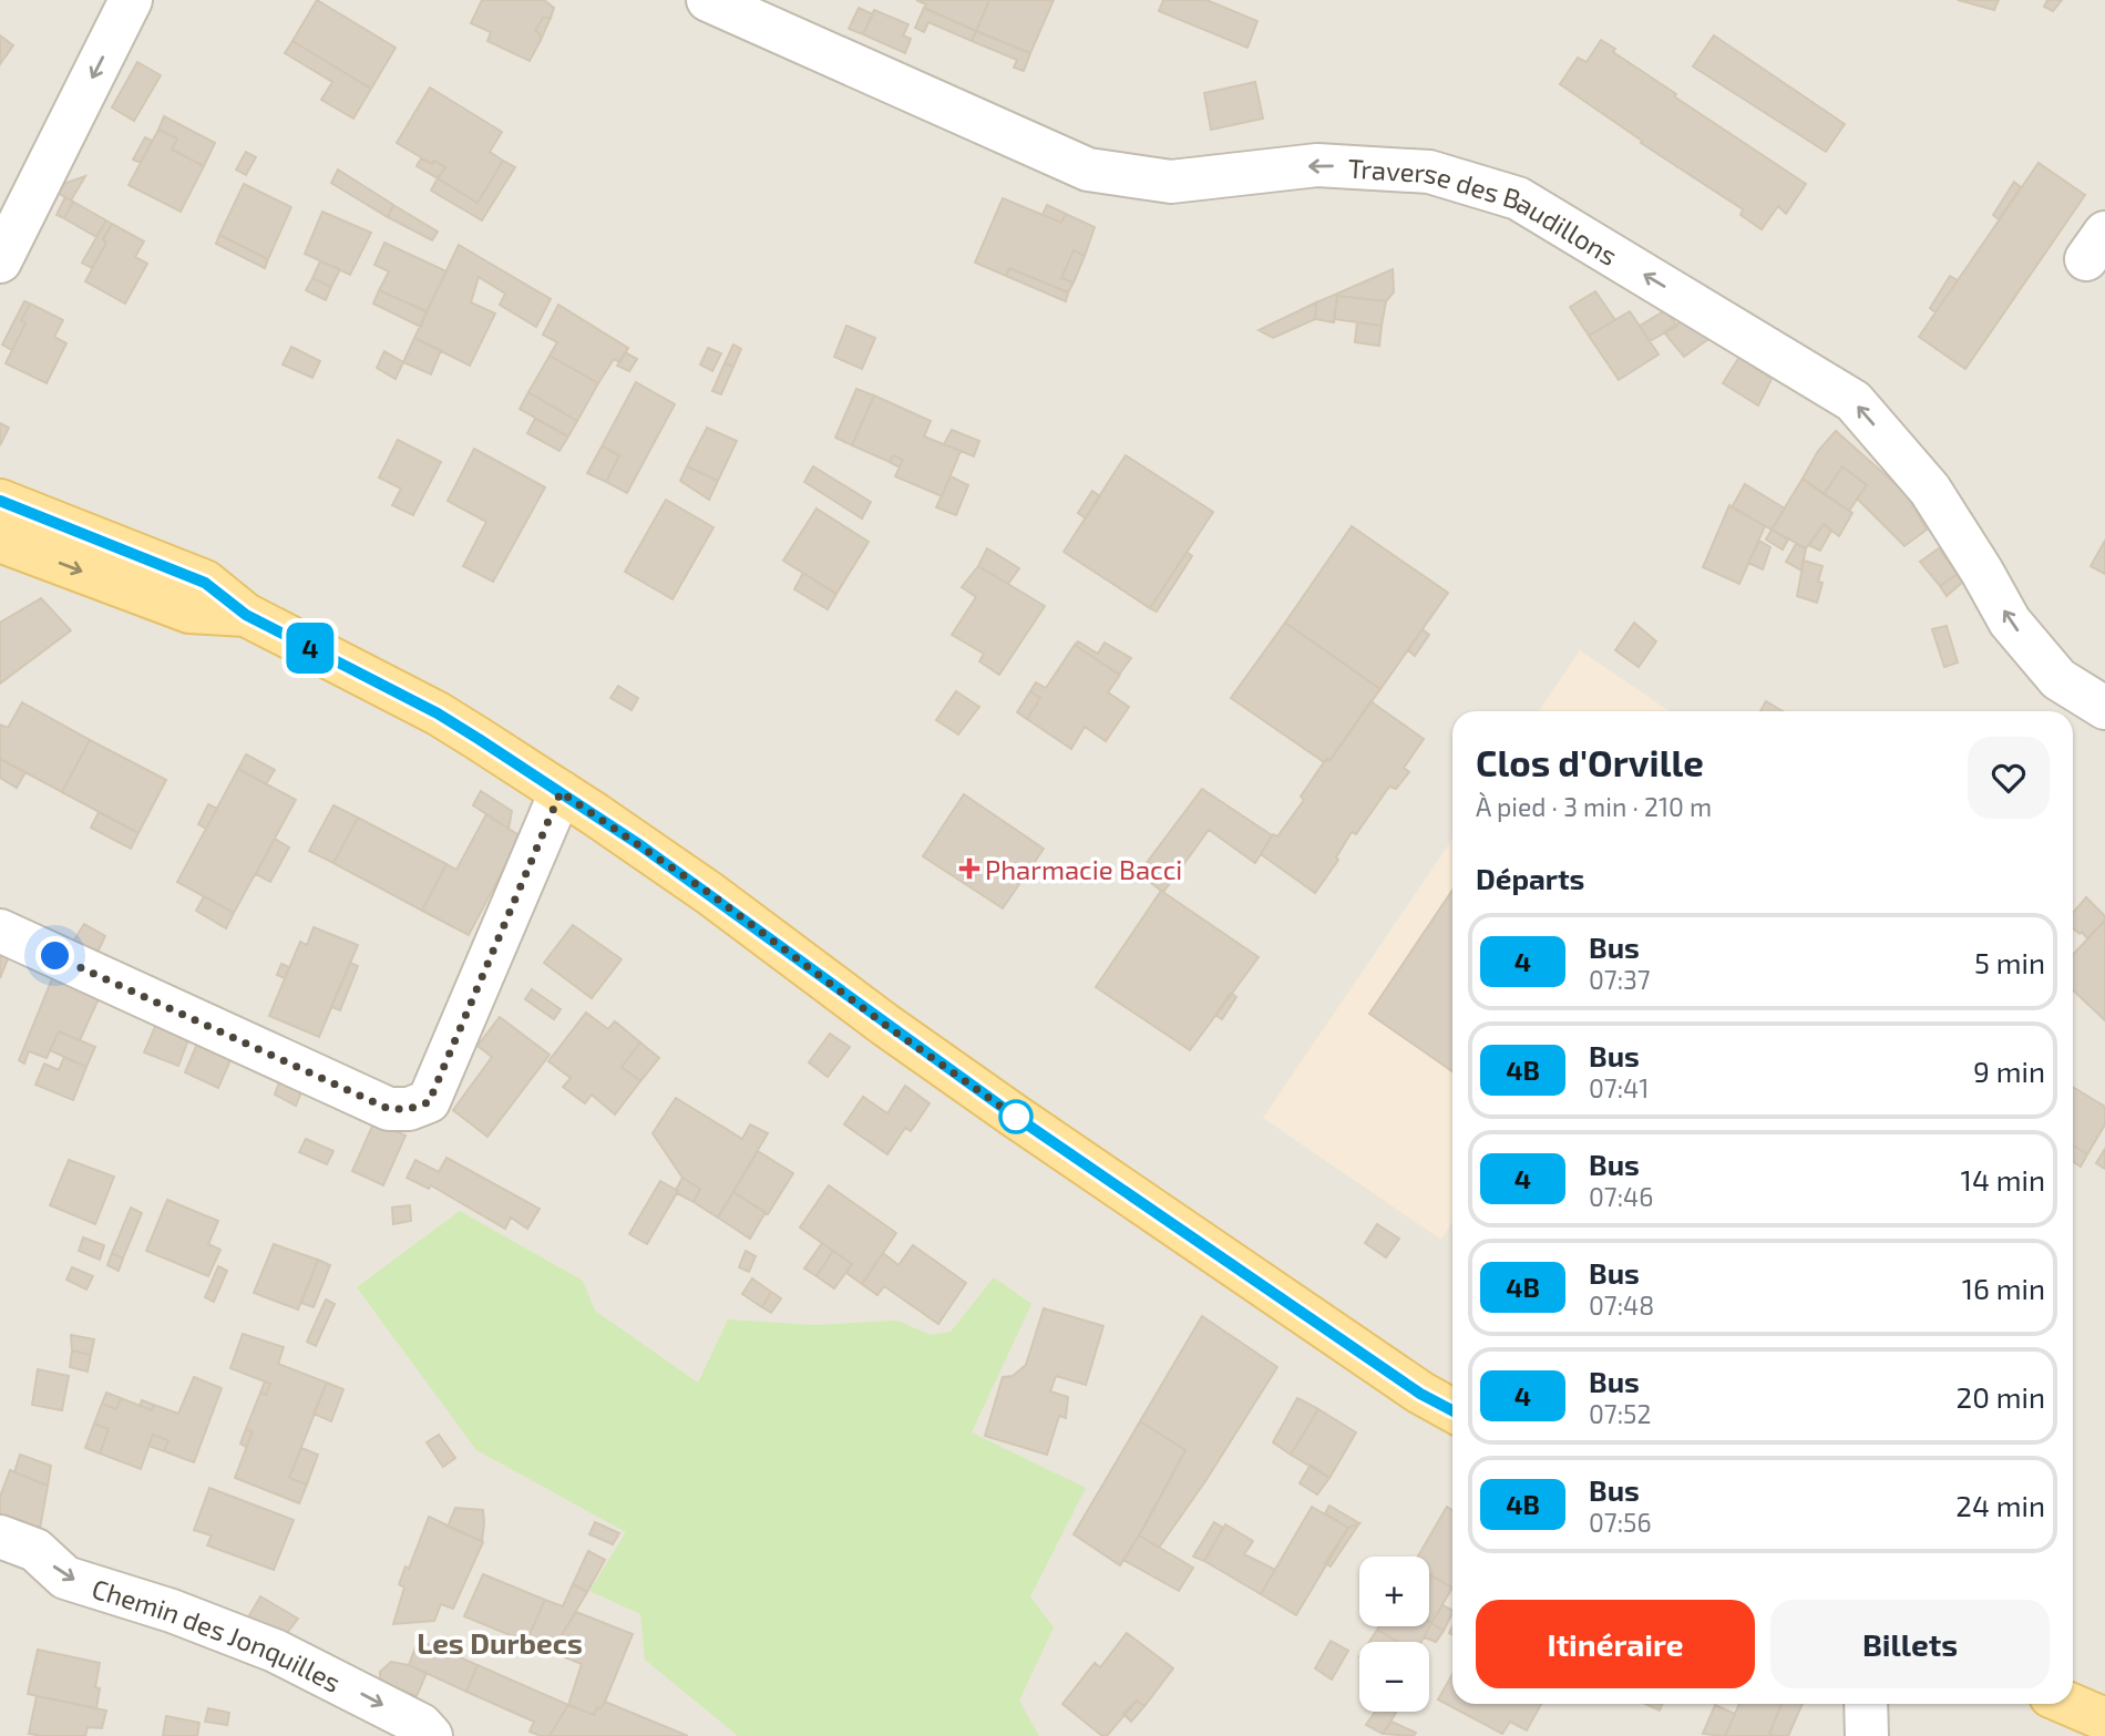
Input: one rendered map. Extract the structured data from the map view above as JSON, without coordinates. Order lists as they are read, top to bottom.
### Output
{
  "streets": {
    "street": ["Traverse des Baudillons", "Chemin des Jonquilles"]
  },
  "one_way": ["Traverse des Baudillons", "Chemin des Jonquilles"],
  "districts": ["Les Durbecs"],
  "places": {
    "health": ["Pharmacie Bacci"]
  },
  "lines": ["bus line 4"],
  "page": {
    "on_map": "4",
    "heading": [
      ["Clos d'Orville", "À pied · 3 min · 210 m"],
      "Départs"
    ],
    "list": [
      {
        "mark": "4",
        "name": "Bus",
        "note": "07:37",
        "value": "5 min"
      },
      {
        "mark": "4B",
        "name": "Bus",
        "note": "07:41",
        "value": "9 min"
      },
      {
        "mark": "4",
        "name": "Bus",
        "note": "07:46",
        "value": "14 min"
      },
      {
        "mark": "4B",
        "name": "Bus",
        "note": "07:48",
        "value": "16 min"
      },
      {
        "mark": "4",
        "name": "Bus",
        "note": "07:52",
        "value": "20 min"
      },
      {
        "mark": "4B",
        "name": "Bus",
        "note": "07:56",
        "value": "24 min"
      }
    ],
    "map_buttons": ["+", "−"],
    "buttons": ["Itinéraire", "Billets"]
  }
}
